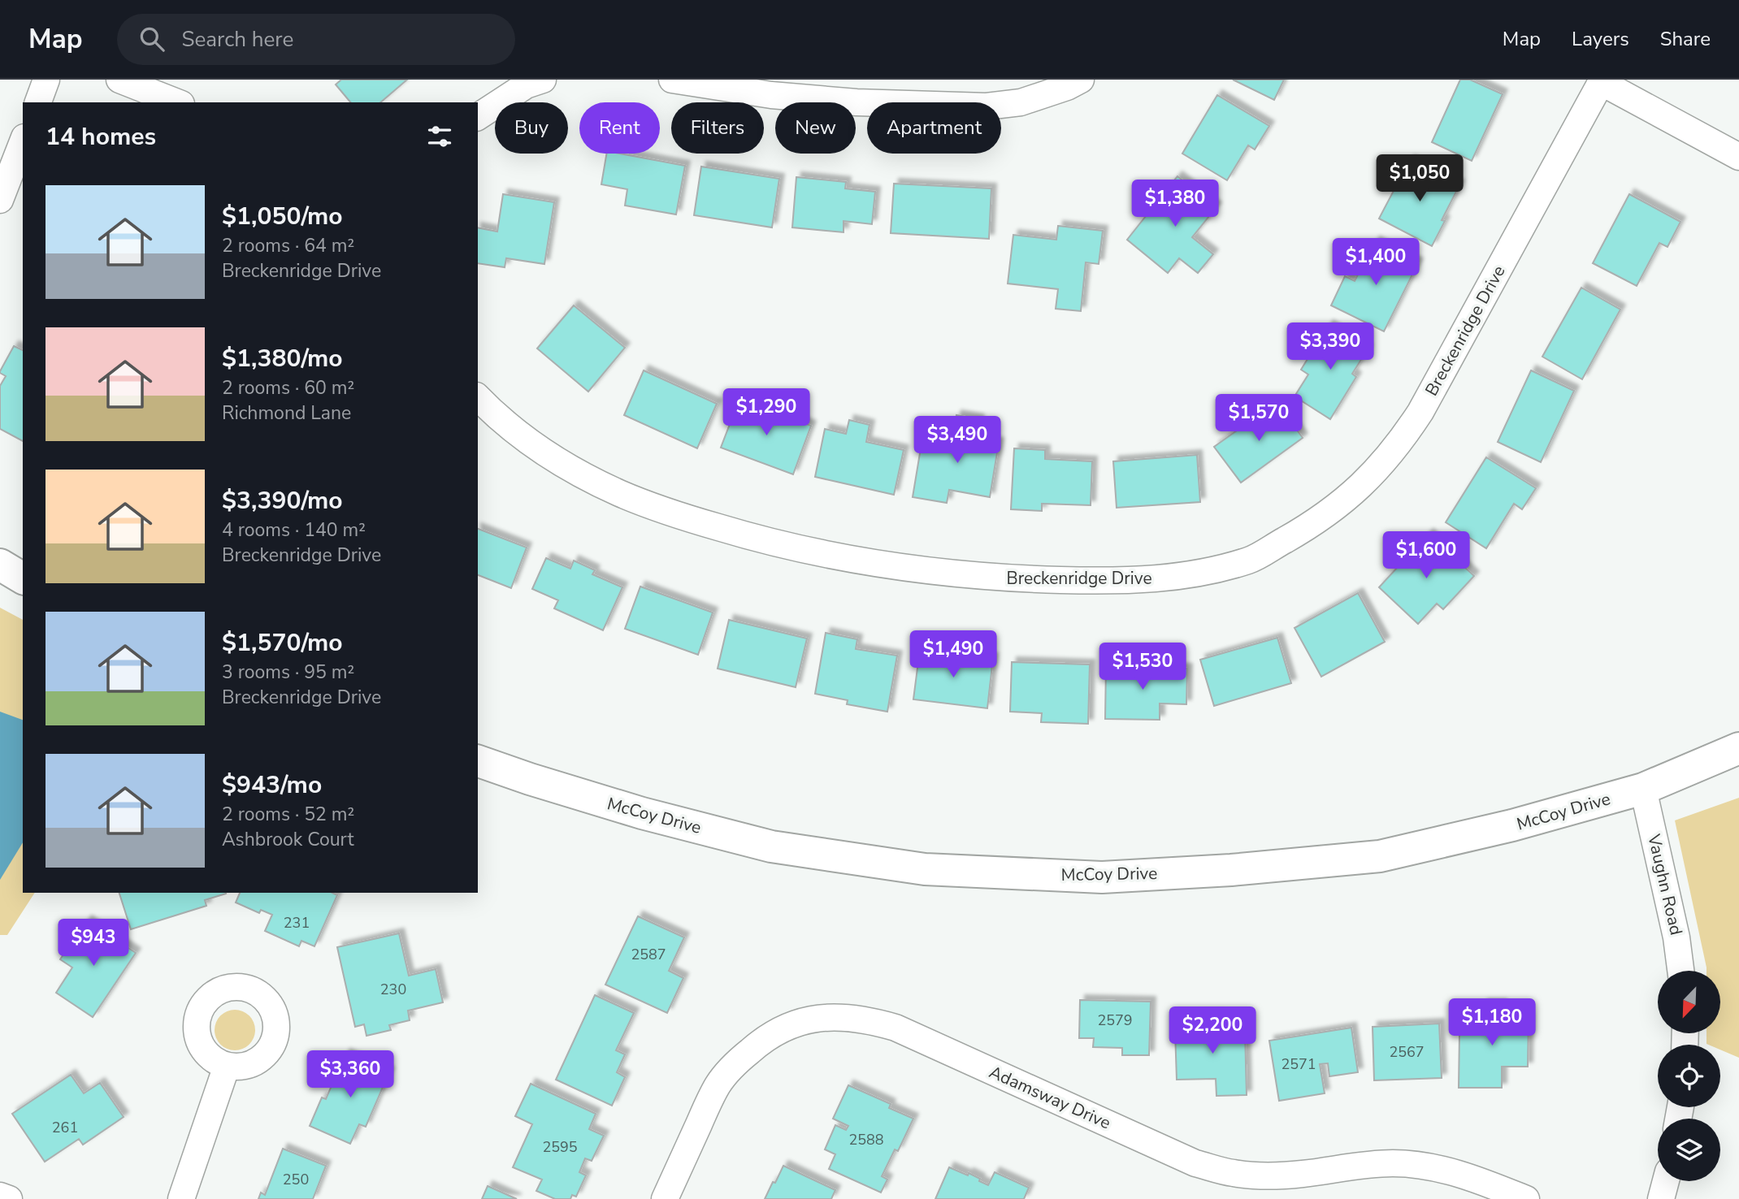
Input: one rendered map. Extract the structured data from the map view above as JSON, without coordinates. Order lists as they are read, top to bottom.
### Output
{
  "streets": {
    "street": [
      "Breckenridge Drive",
      "McCoy Drive",
      "Vaughn Road",
      "Adamsway Drive"
    ]
  },
  "crossings": [
    ["McCoy Drive", "Vaughn Road"]
  ],
  "house_numbers": [
    "231",
    "2587",
    "230",
    "2579",
    "2567",
    "2571",
    "261",
    "2588",
    "2595",
    "250"
  ],
  "north": "bottom left",
  "page": {
    "header": "Map",
    "search": "Search here",
    "nav": ["Map", "Layers", "Share"],
    "chip": [
      "Buy",
      "Rent",
      "Filters",
      "New",
      "Apartment"
    ],
    "heading": "14 homes",
    "price": [
      "$1,050",
      "$1,380",
      "$1,400",
      "$3,390",
      "$1,290",
      "$1,570",
      "$3,490",
      "$1,600",
      "$1,490",
      "$1,530",
      "$943",
      "$1,180",
      "$2,200",
      "$3,360"
    ],
    "list": [
      {
        "name": "$1,050/mo",
        "note": "2 rooms · 64 m² · Breckenridge Drive"
      },
      {
        "name": "$1,380/mo",
        "note": "2 rooms · 60 m² · Richmond Lane"
      },
      {
        "name": "$3,390/mo",
        "note": "4 rooms · 140 m² · Breckenridge Drive"
      },
      {
        "name": "$1,570/mo",
        "note": "3 rooms · 95 m² · Breckenridge Drive"
      },
      {
        "name": "$943/mo",
        "note": "2 rooms · 52 m² · Ashbrook Court"
      }
    ]
  }
}
